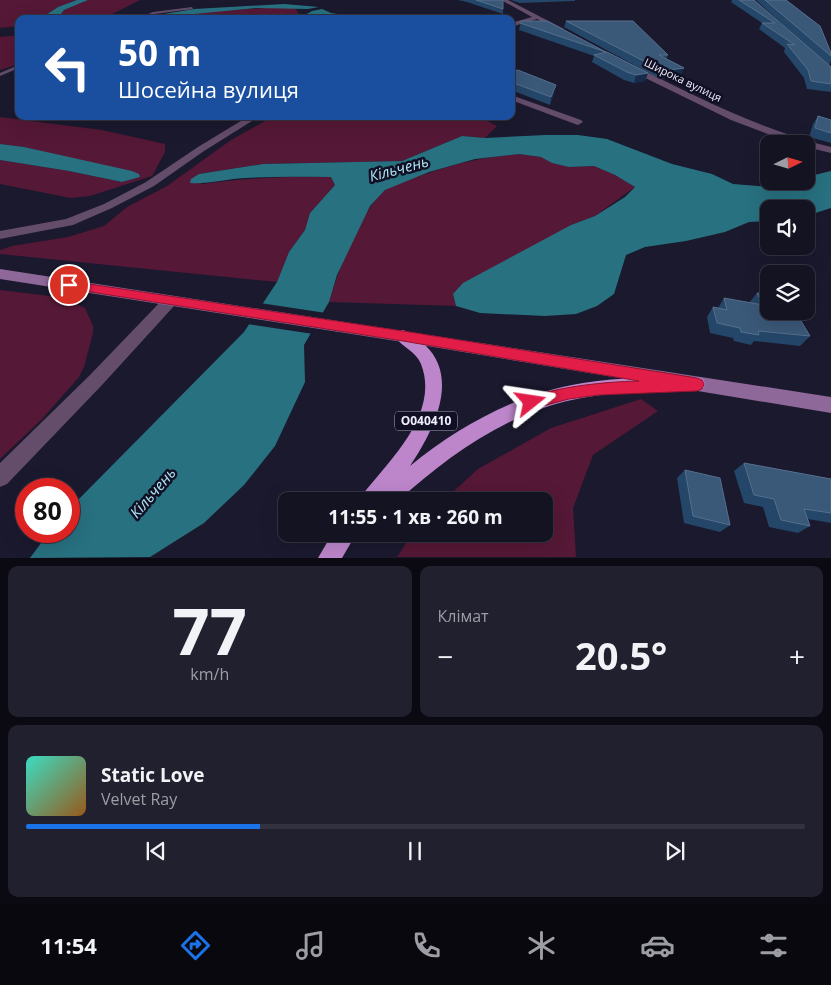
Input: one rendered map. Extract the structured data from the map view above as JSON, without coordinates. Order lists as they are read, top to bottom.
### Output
{
  "streets": {
    "highway": ["О040410"],
    "street": ["Широка вулиця"]
  },
  "water": ["Кільчень"],
  "north": "right",
  "page": {
    "turn": ["50 m", "Шосейна вулиця"],
    "limit": "80",
    "trip": "11:55 · 1 хв · 260 m",
    "tile": [
      ["77", "km/h"],
      "Клімат"
    ],
    "heat": ["−", "20.5°", "+"],
    "song": ["Static Love", "Velvet Ray"],
    "tabs": "11:54"
  }
}
